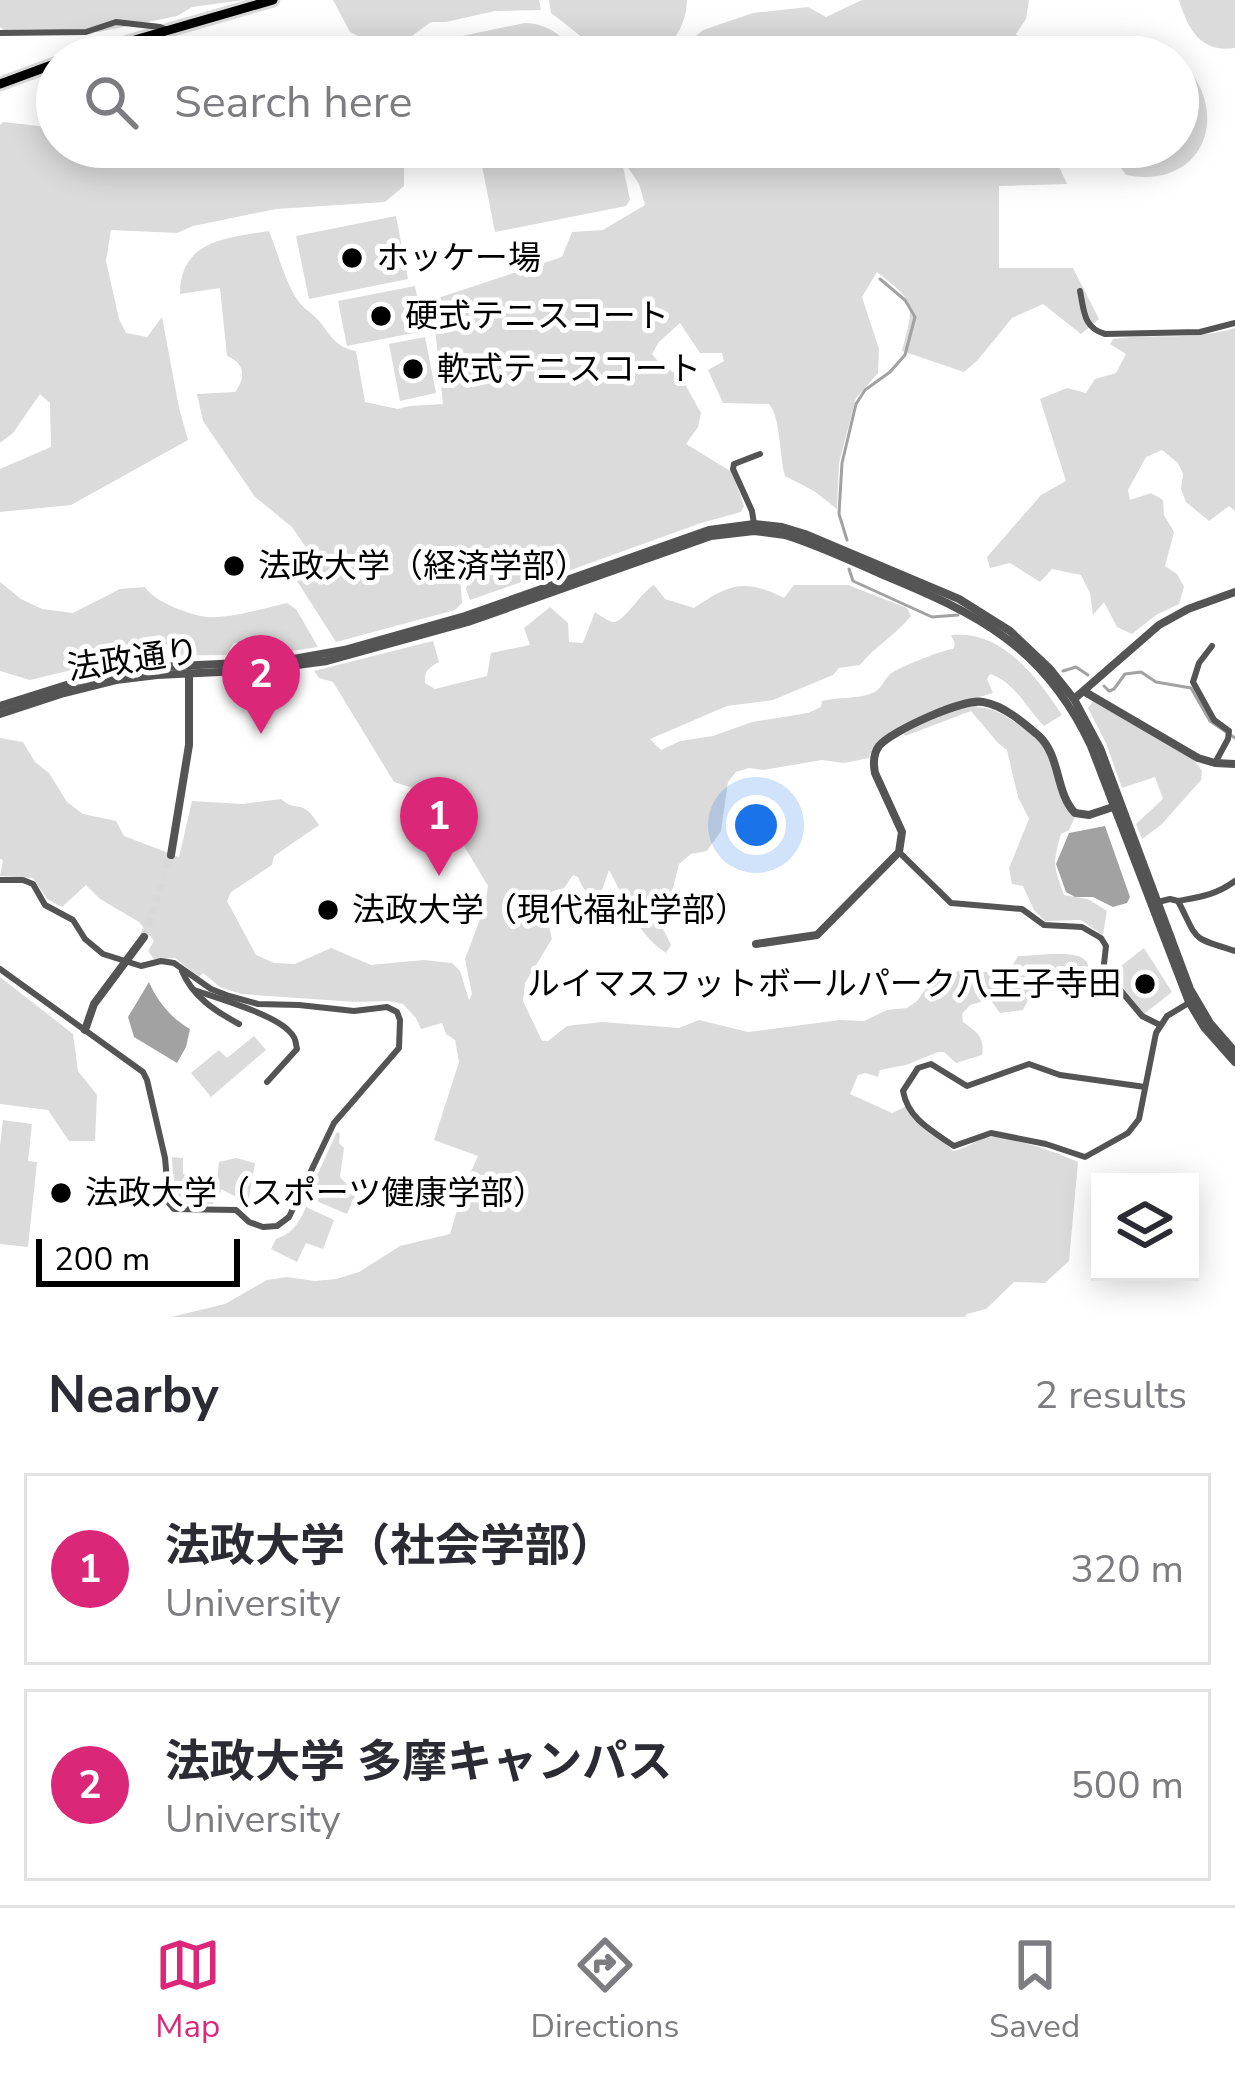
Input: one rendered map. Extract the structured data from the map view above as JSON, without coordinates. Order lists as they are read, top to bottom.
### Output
{
  "streets": {
    "street": ["法政通り"]
  },
  "places": [
    "ホッケー場",
    "硬式テニスコート",
    "軟式テニスコート",
    "法政大学（経済学部）",
    "法政大学（現代福祉学部）",
    "ルイマスフットボールパーク八王子寺田",
    "法政大学（スポーツ健康学部）"
  ],
  "scale_bar": "200 m",
  "page": {
    "search": "Search here",
    "pins": ["2", "1"],
    "scale": "200 m",
    "heading": ["Nearby", "2 results"],
    "list": [
      {
        "mark": "1",
        "name": "法政大学（社会学部）",
        "note": "University",
        "value": "320 m"
      },
      {
        "mark": "2",
        "name": "法政大学 多摩キャンパス",
        "note": "University",
        "value": "500 m"
      }
    ],
    "nav": ["Map", "Directions", "Saved"]
  }
}
